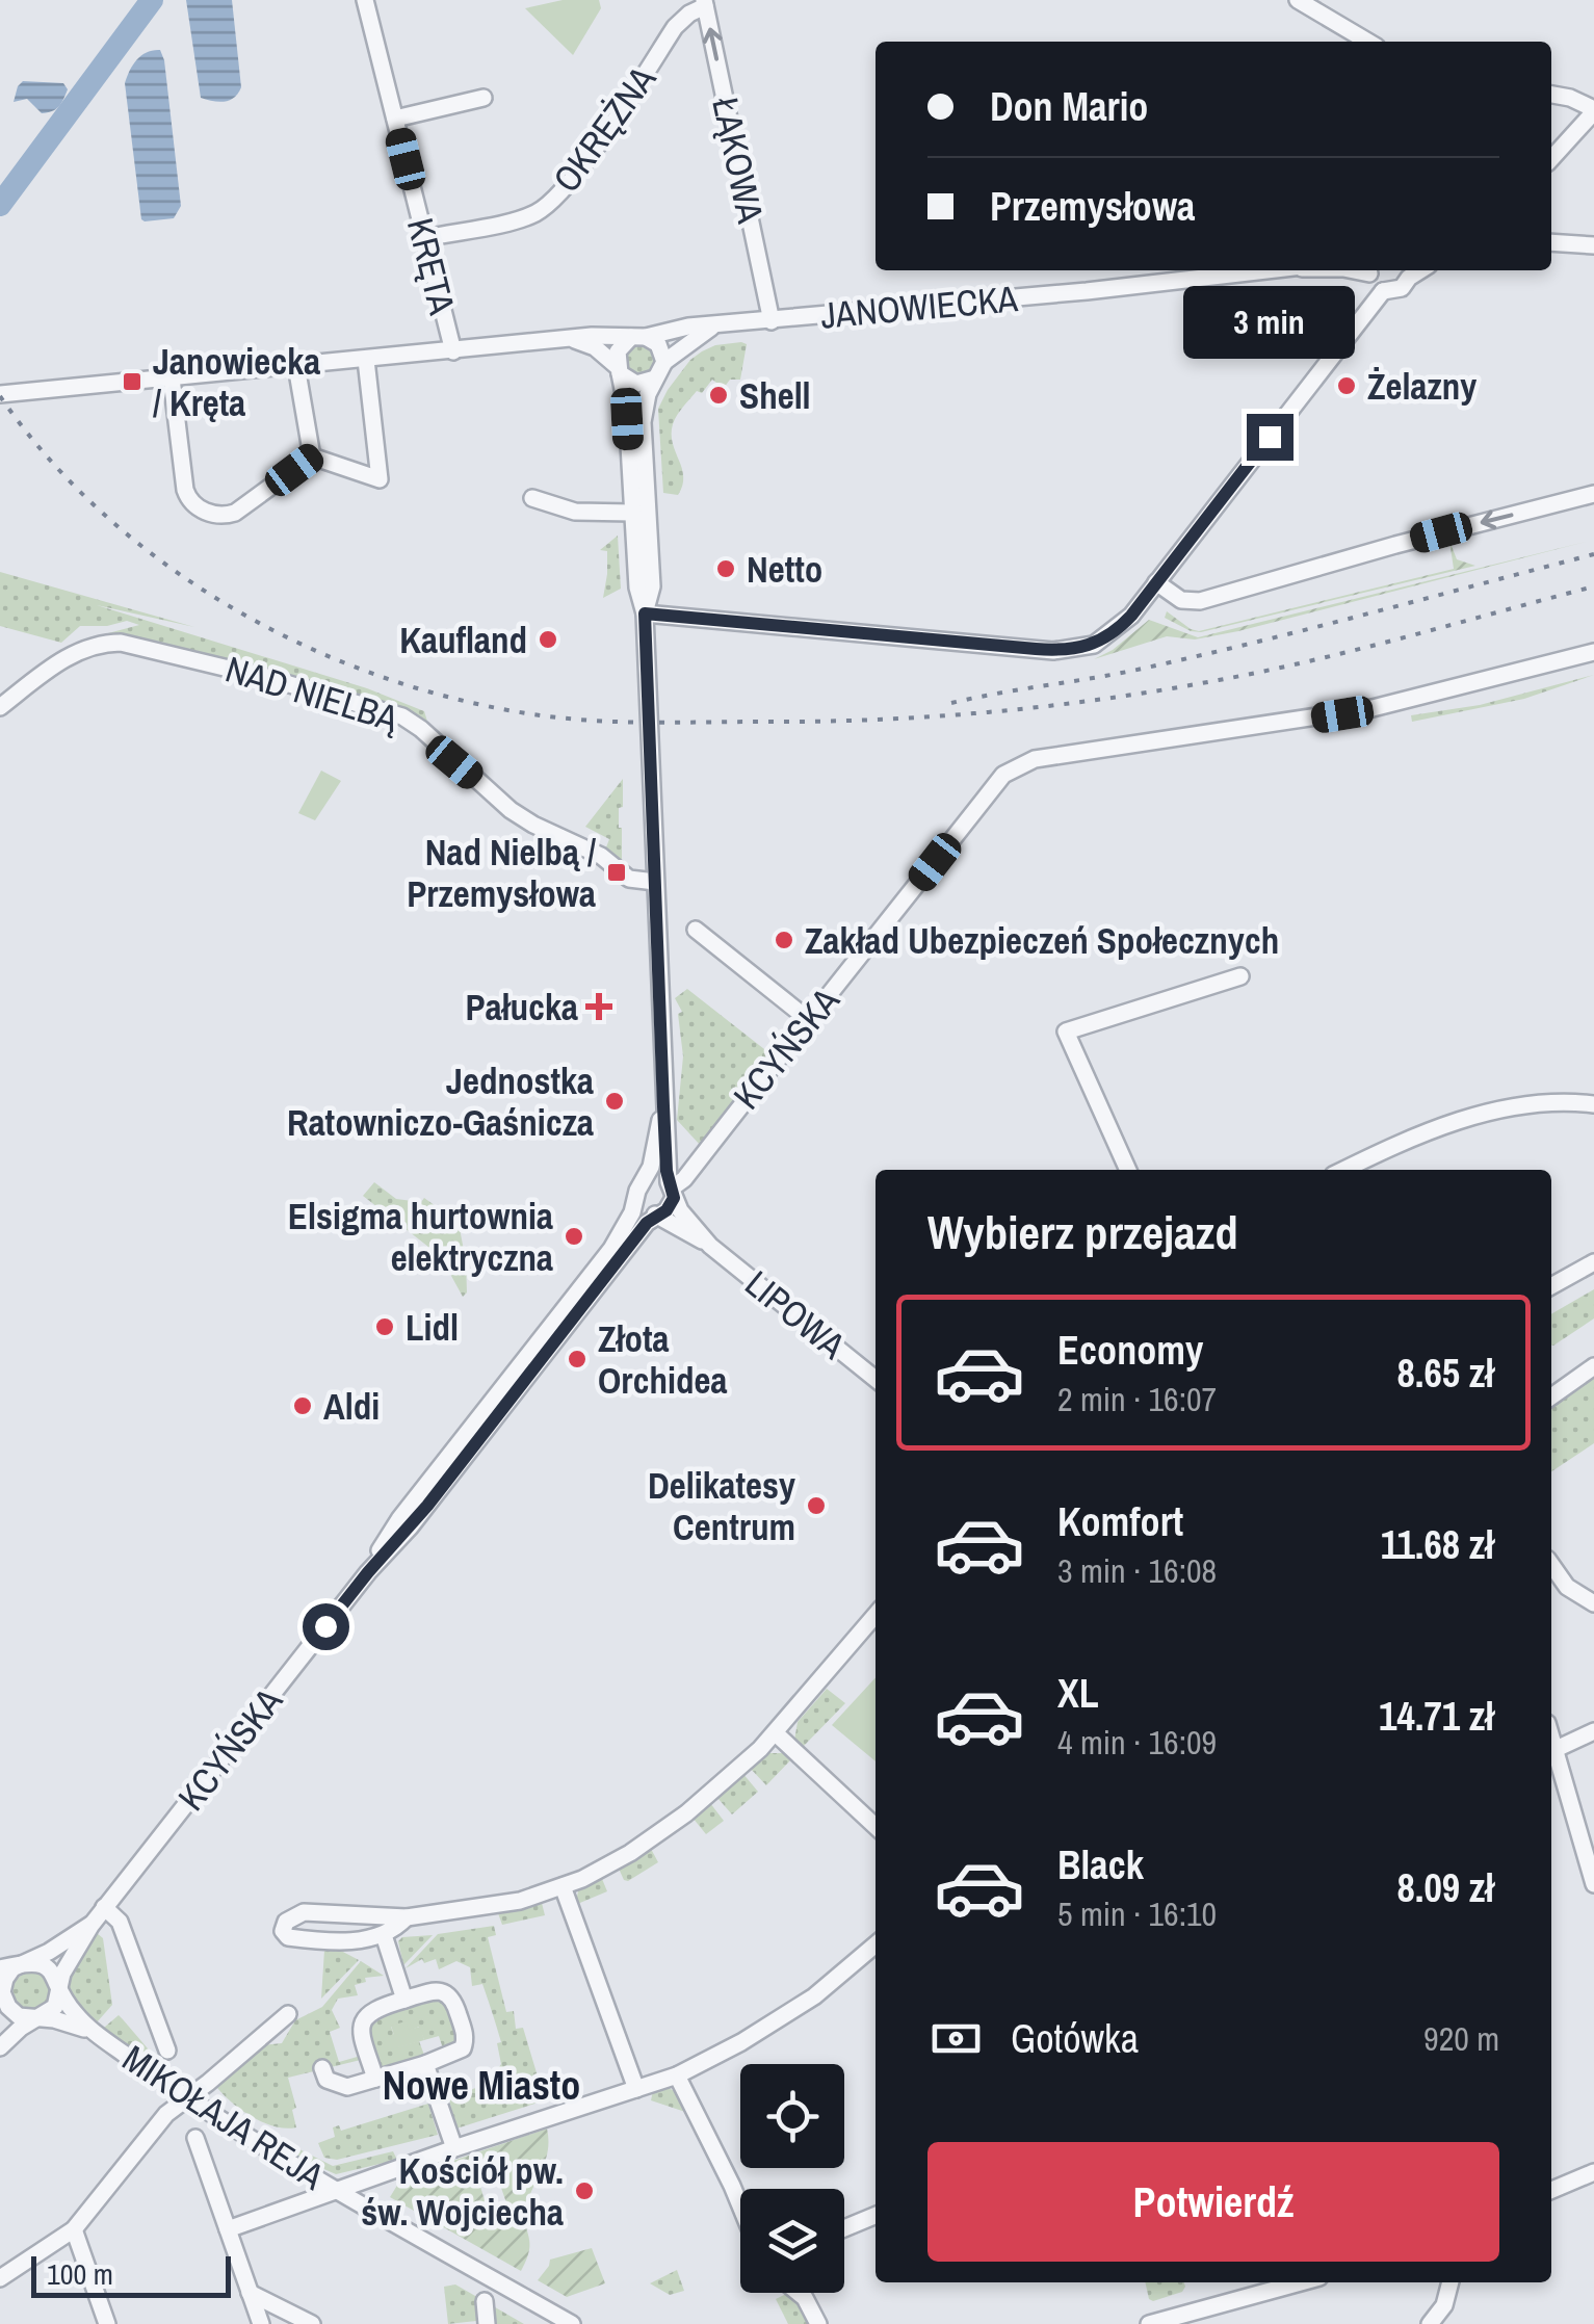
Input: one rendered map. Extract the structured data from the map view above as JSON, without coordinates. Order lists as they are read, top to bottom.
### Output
{
  "streets": {
    "street": [
      "OKRĘŻNA",
      "ŁĄKOWA",
      "KRĘTA",
      "JANOWIECKA",
      "NAD NIELBĄ",
      "KCYŃSKA",
      "LIPOWA",
      "MIKOŁAJA REJA"
    ]
  },
  "crossings": [
    ["OKRĘŻNA", "ŁĄKOWA"],
    ["OKRĘŻNA", "KRĘTA"],
    ["ŁĄKOWA", "JANOWIECKA"],
    ["KRĘTA", "JANOWIECKA"],
    ["KCYŃSKA", "LIPOWA"],
    ["KCYŃSKA", "MIKOŁAJA REJA"]
  ],
  "one_way": ["ŁĄKOWA"],
  "districts": ["Nowe Miasto"],
  "places": {
    "transit": ["Janowiecka / Kręta", "Nad Nielbą / Przemysłowa"],
    "other": [
      "Żelazny",
      "Shell",
      "Netto",
      "Kaufland",
      "Zakład Ubezpieczeń Społecznych",
      "Jednostka Ratowniczo-Gaśnicza",
      "Elsigma hurtownia elektryczna",
      "Lidl",
      "Złota Orchidea",
      "Aldi",
      "Delikatesy Centrum",
      "Kościół pw. św. Wojciecha"
    ],
    "health": ["Pałucka"]
  },
  "scale_bar": "100 m",
  "page": {
    "banner": ["Don Mario", "Przemysłowa"],
    "bubble": "3 min",
    "heading": "Wybierz przejazd",
    "list": [
      {
        "name": "Economy",
        "note": "2 min · 16:07",
        "value": "8.65 zł"
      },
      {
        "name": "Komfort",
        "note": "3 min · 16:08",
        "value": "11.68 zł"
      },
      {
        "name": "XL",
        "note": "4 min · 16:09",
        "value": "14.71 zł"
      },
      {
        "name": "Black",
        "note": "5 min · 16:10",
        "value": "8.09 zł"
      }
    ],
    "pay": ["Gotówka", "920 m"],
    "buttons": "Potwierdź",
    "scale": "100 m"
  }
}
